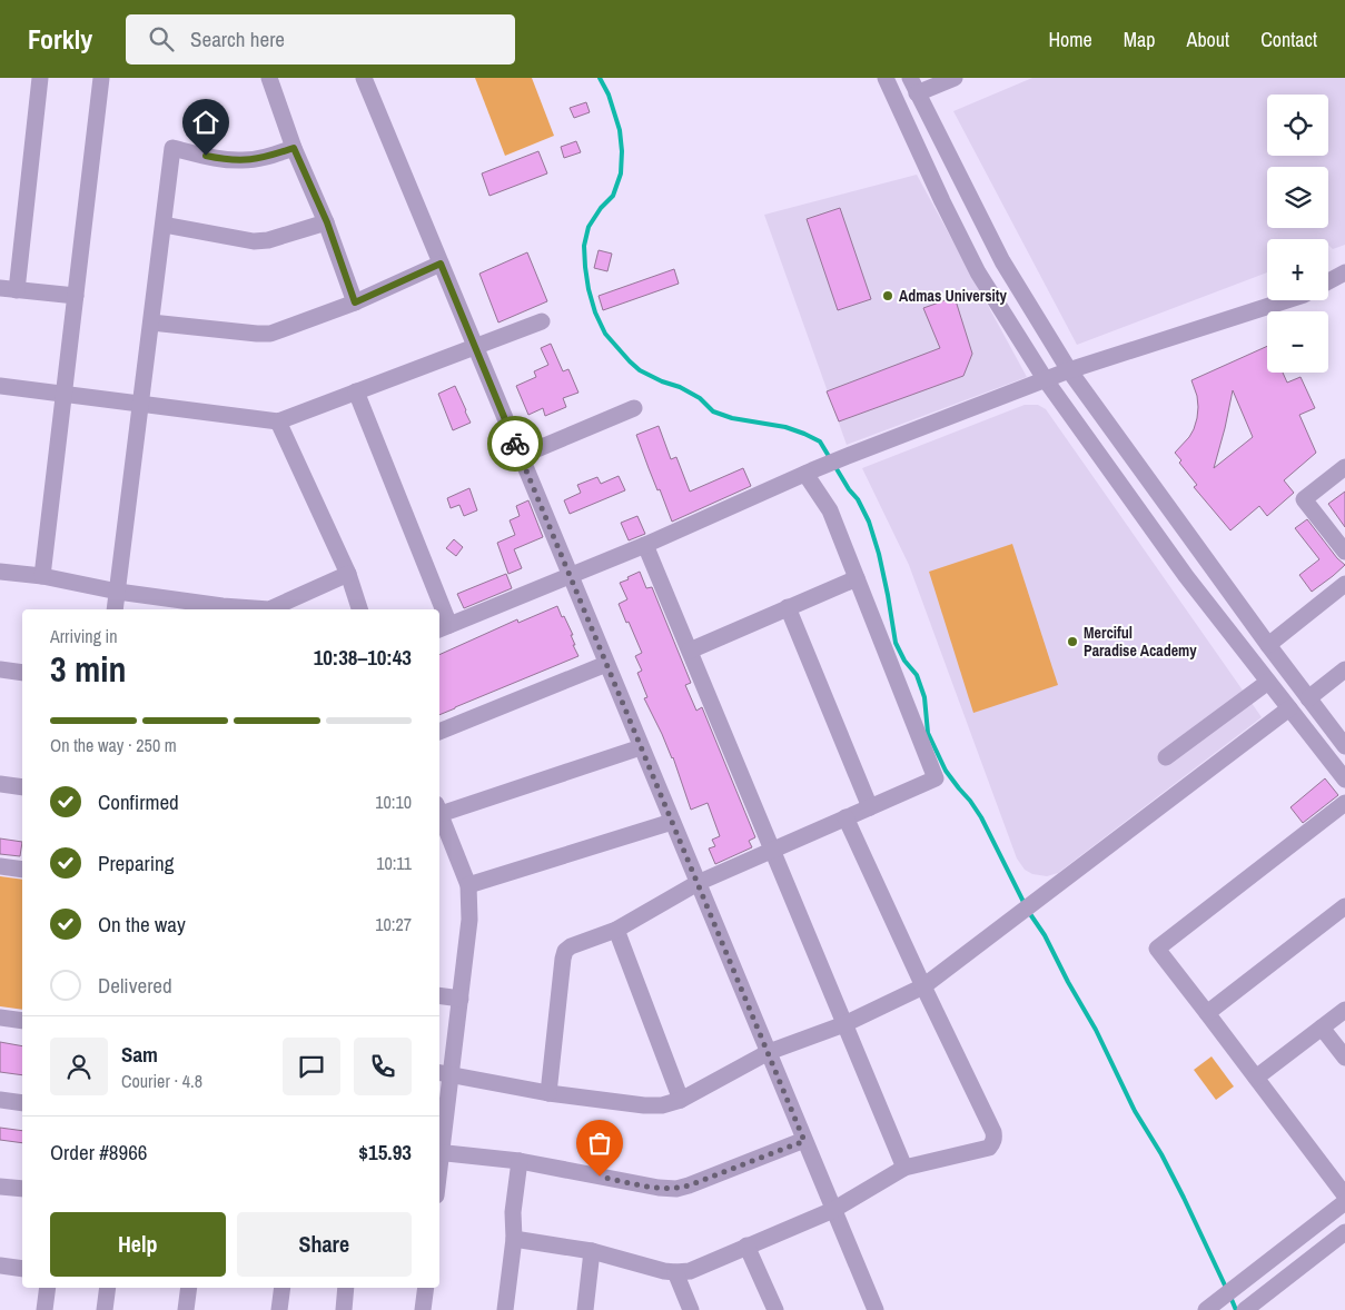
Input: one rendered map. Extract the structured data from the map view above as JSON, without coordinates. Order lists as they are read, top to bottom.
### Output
{
  "places": ["Admas University", "Merciful Paradise Academy"],
  "page": {
    "header": "Forkly",
    "search": "Search here",
    "nav": [
      "Home",
      "Map",
      "About",
      "Contact"
    ],
    "map_buttons": ["+", "−"],
    "heading": ["3 min", "Arriving in", "10:38–10:43"],
    "panel": [
      "Sam",
      "Courier · 4.8",
      "Order #8966",
      "$15.93"
    ],
    "bar": "On the way · 250 m",
    "list": [
      ["Confirmed", "10:10"],
      ["Preparing", "10:11"],
      ["On the way", "10:27"],
      "Delivered"
    ],
    "buttons": ["Help", "Share"]
  }
}
